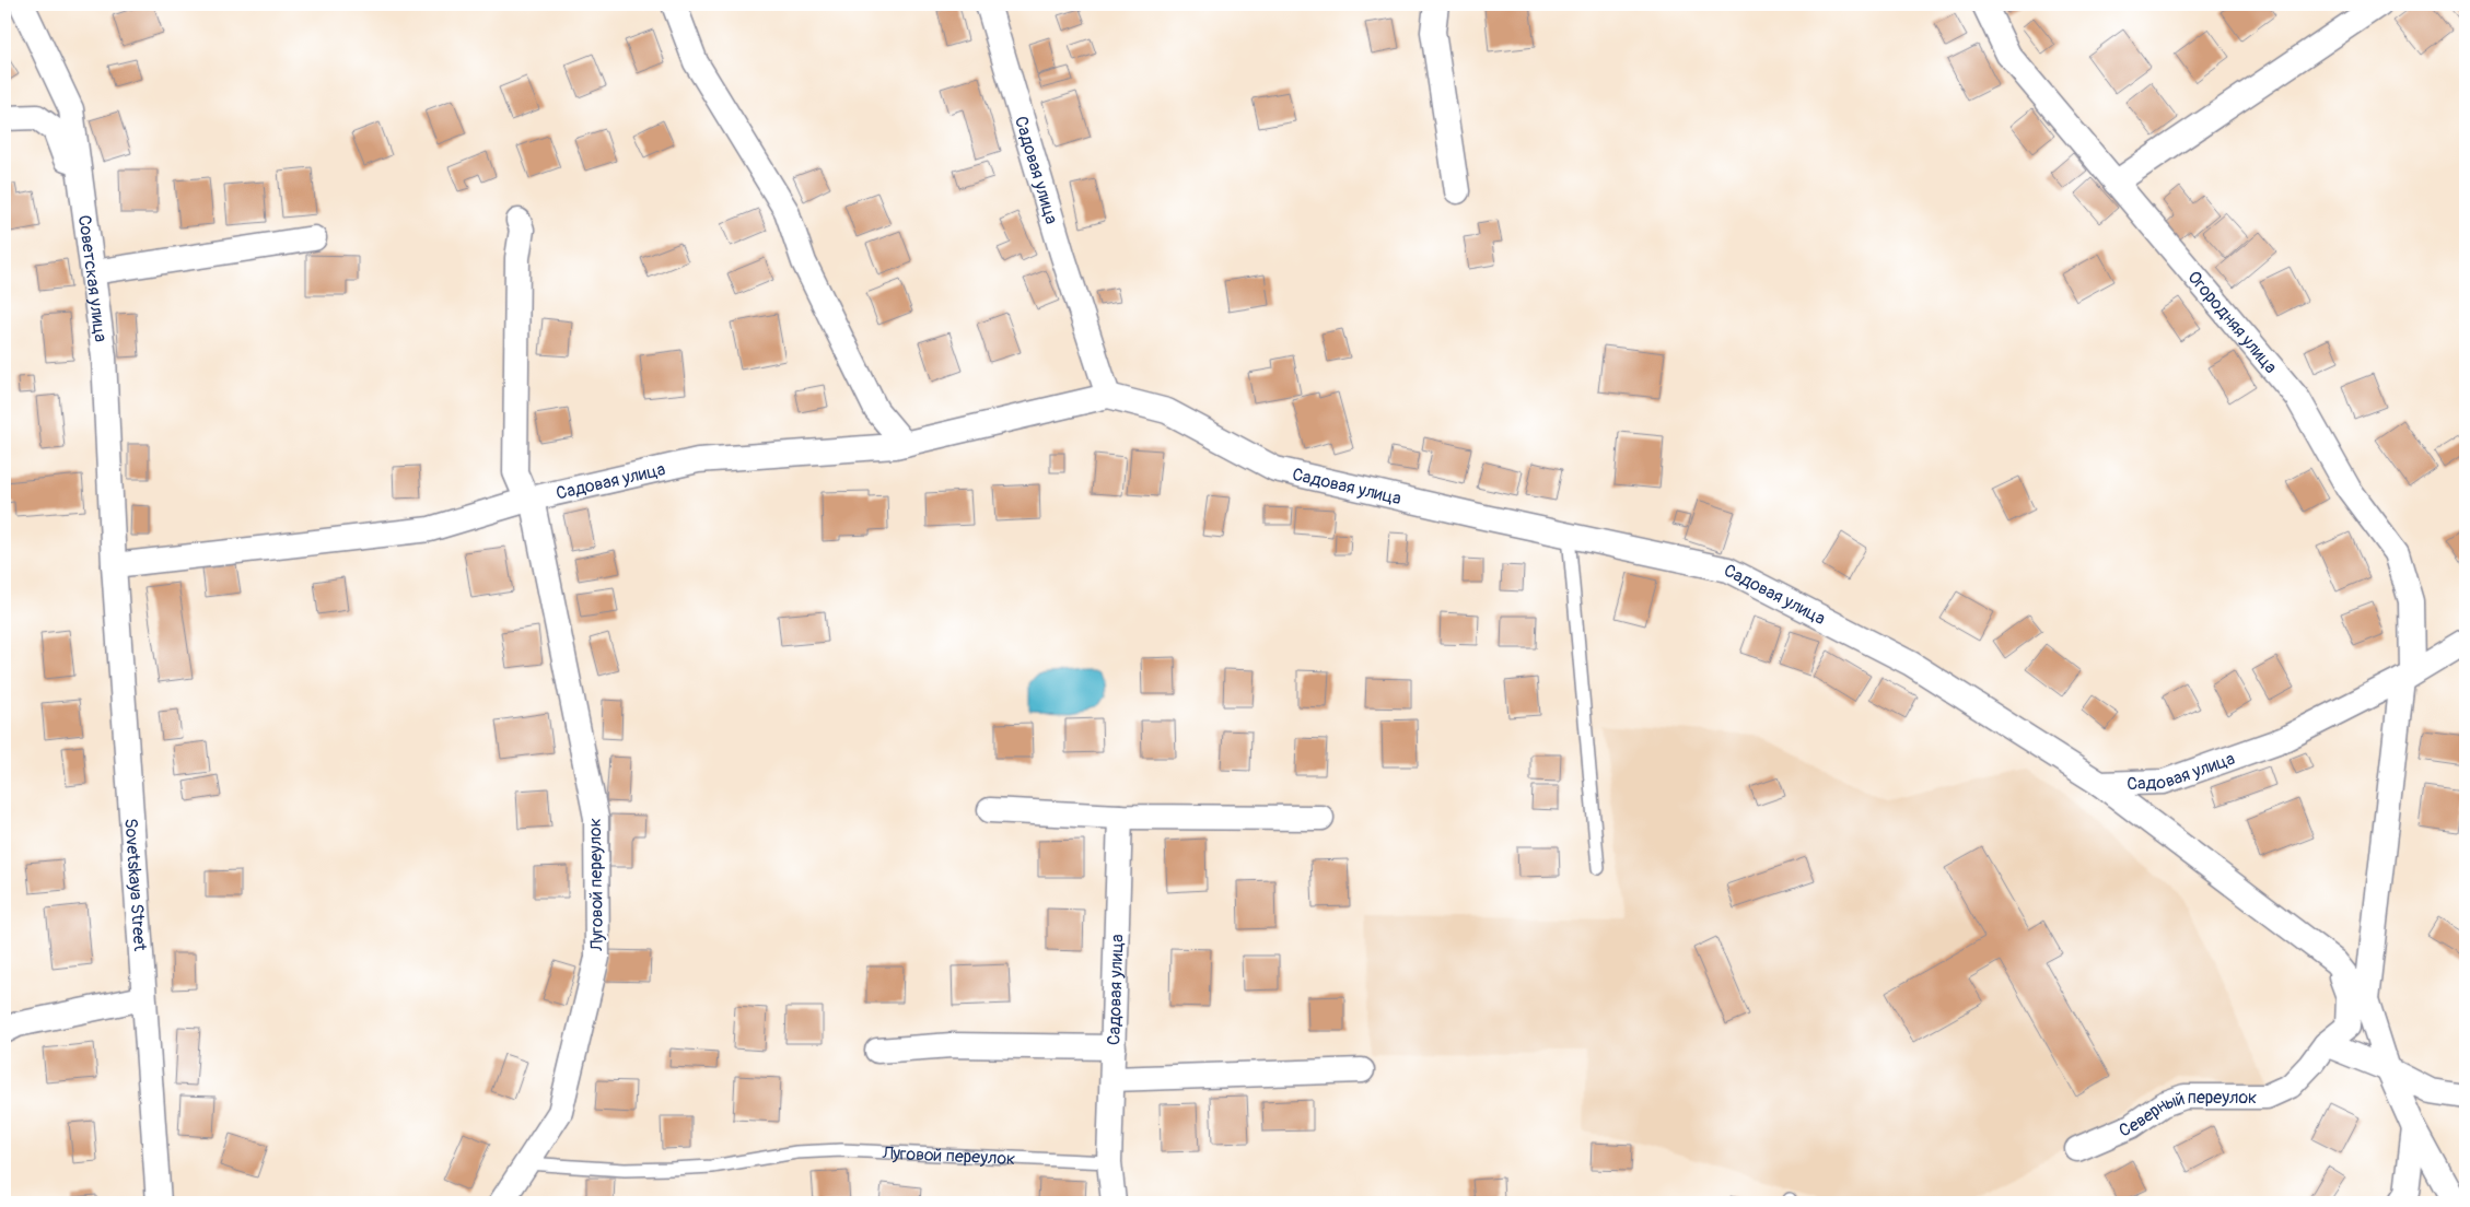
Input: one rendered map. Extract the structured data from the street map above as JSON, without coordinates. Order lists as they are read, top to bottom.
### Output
{
  "streets": {
    "street": [
      "Садовая улица",
      "Советская улица",
      "Огородняя улица",
      "Sovetskaya Street",
      "Луговой переулок",
      "Северный переулок"
    ]
  },
  "crossings": [
    ["Садовая улица", "Советская улица"],
    ["Садовая улица", "Огородняя улица"],
    ["Садовая улица", "Sovetskaya Street"],
    ["Садовая улица", "Луговой переулок"],
    ["Советская улица", "Sovetskaya Street"]
  ]
}
